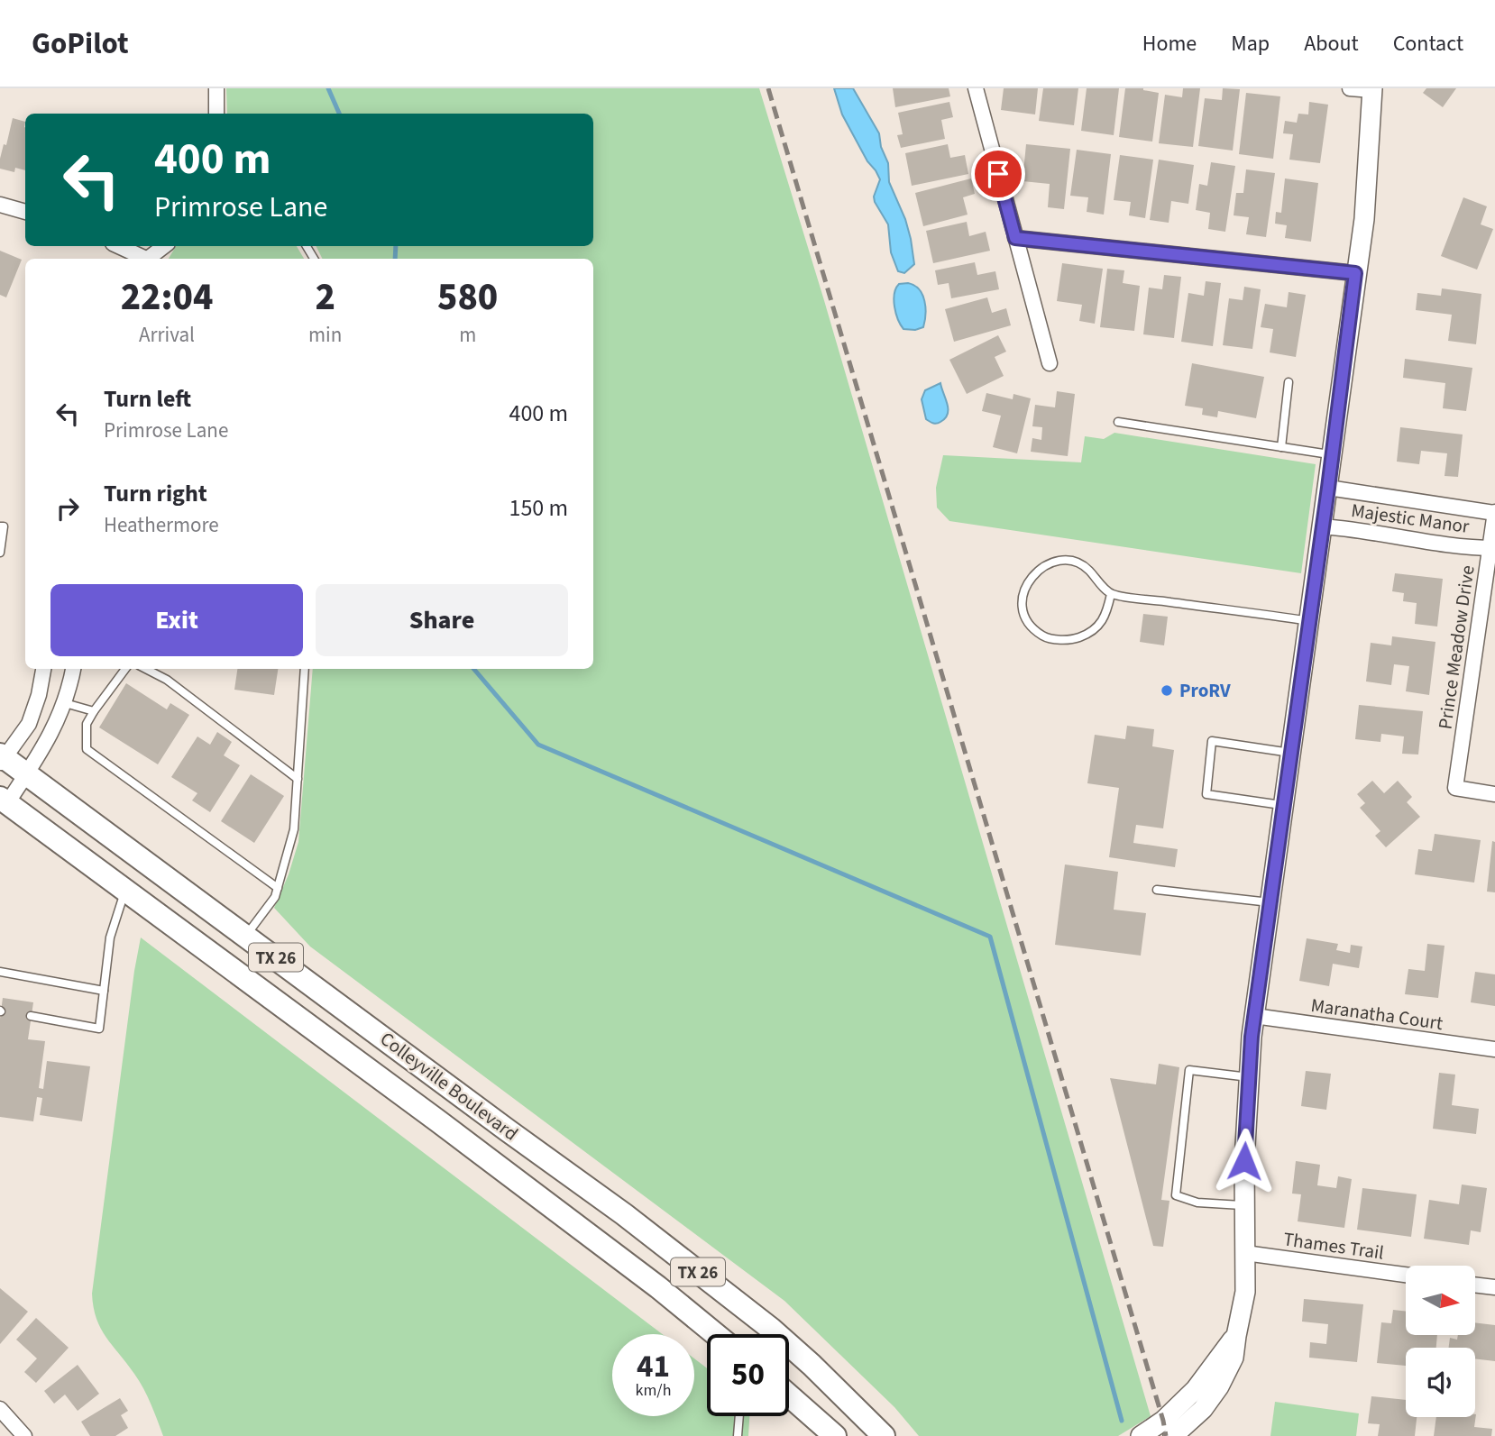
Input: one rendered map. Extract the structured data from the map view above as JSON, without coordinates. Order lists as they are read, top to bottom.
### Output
{
  "streets": {
    "main road": ["TX 26", "Colleyville Boulevard"],
    "street": [
      "Majestic Manor",
      "Prince Meadow Drive",
      "Maranatha Court",
      "Thames Trail"
    ]
  },
  "crossings": [
    ["Majestic Manor", "Prince Meadow Drive"]
  ],
  "places": ["ProRV"],
  "north": "right",
  "page": {
    "header": "GoPilot",
    "nav": [
      "Home",
      "Map",
      "About",
      "Contact"
    ],
    "turn": ["400 m", "Primrose Lane"],
    "eta": [
      "22:04",
      "Arrival",
      "2",
      "min",
      "580",
      "m"
    ],
    "list": [
      {
        "name": "Turn left",
        "note": "Primrose Lane",
        "value": "400 m"
      },
      {
        "name": "Turn right",
        "note": "Heathermore",
        "value": "150 m"
      }
    ],
    "buttons": ["Exit", "Share"],
    "speed": "41 km/h",
    "limit": "50"
  }
}
